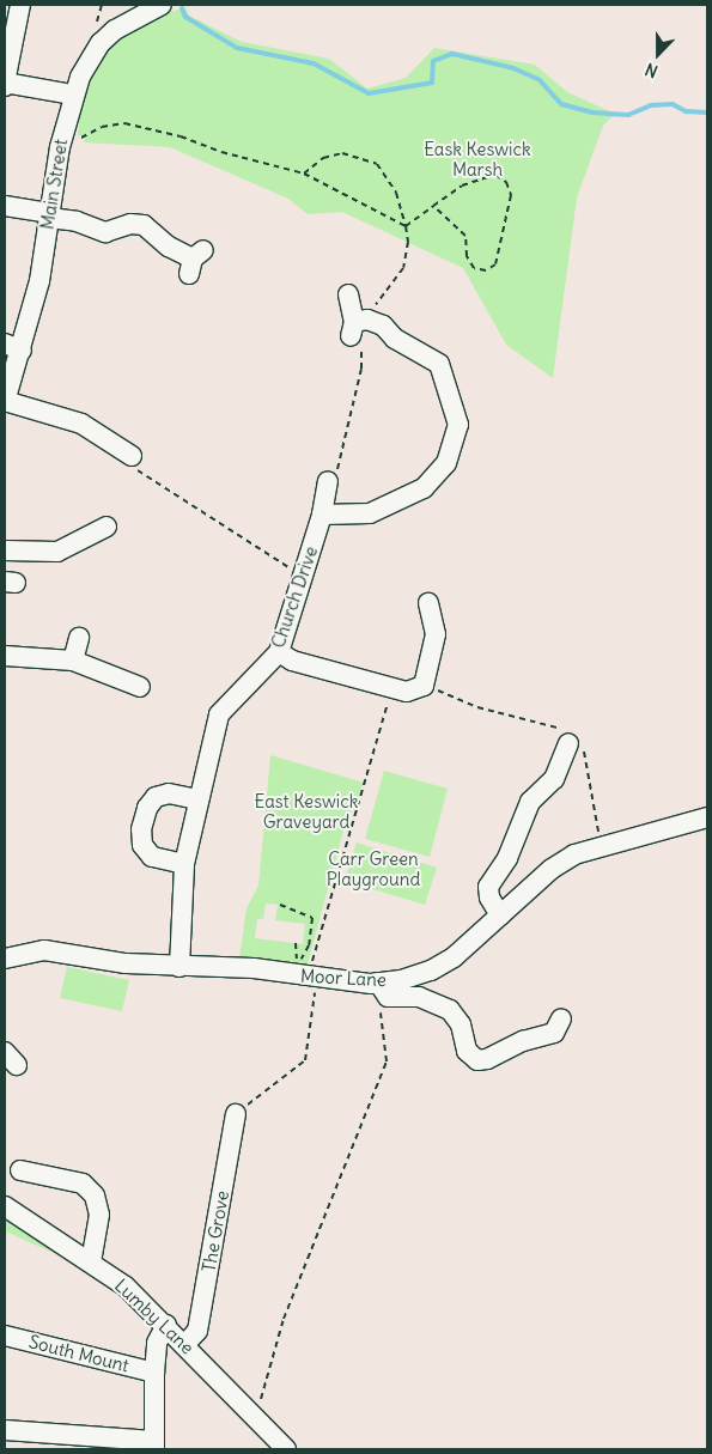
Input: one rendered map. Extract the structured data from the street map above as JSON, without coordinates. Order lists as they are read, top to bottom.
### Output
{
  "streets": {
    "street": [
      "Main Street",
      "Church Drive",
      "Moor Lane",
      "The Grove",
      "Lumby Lane",
      "South Mount"
    ]
  },
  "crossings": [
    ["Church Drive", "Moor Lane"],
    ["The Grove", "Lumby Lane"]
  ],
  "parks": ["Eask Keswick Marsh", "East Keswick Graveyard", "Carr Green Playground"],
  "north": "bottom"
}
